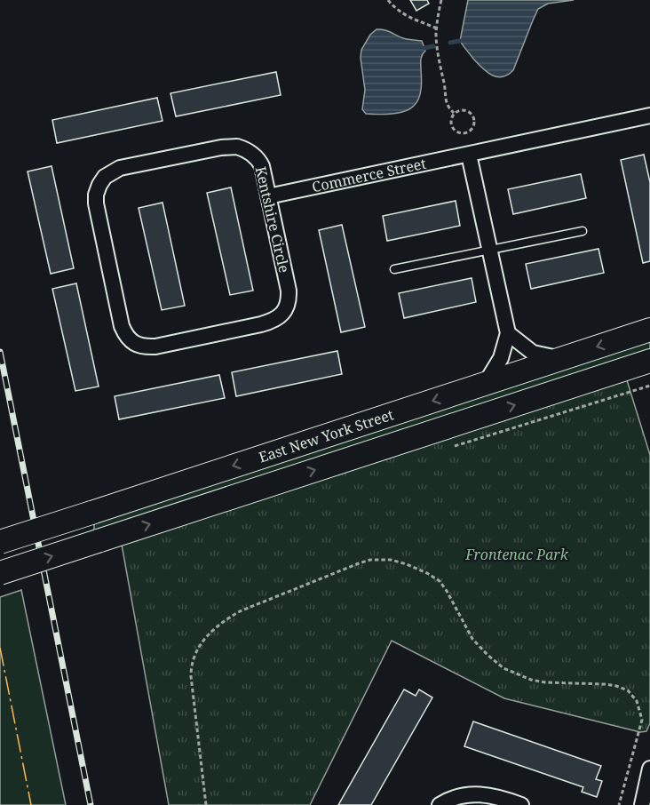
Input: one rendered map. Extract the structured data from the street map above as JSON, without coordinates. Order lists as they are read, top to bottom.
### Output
{
  "streets": {
    "main road": ["East New York Street"],
    "street": ["Commerce Street", "Kentshire Circle"]
  },
  "crossings": [
    ["Commerce Street", "Kentshire Circle"]
  ],
  "parks": ["Frontenac Park"]
}
